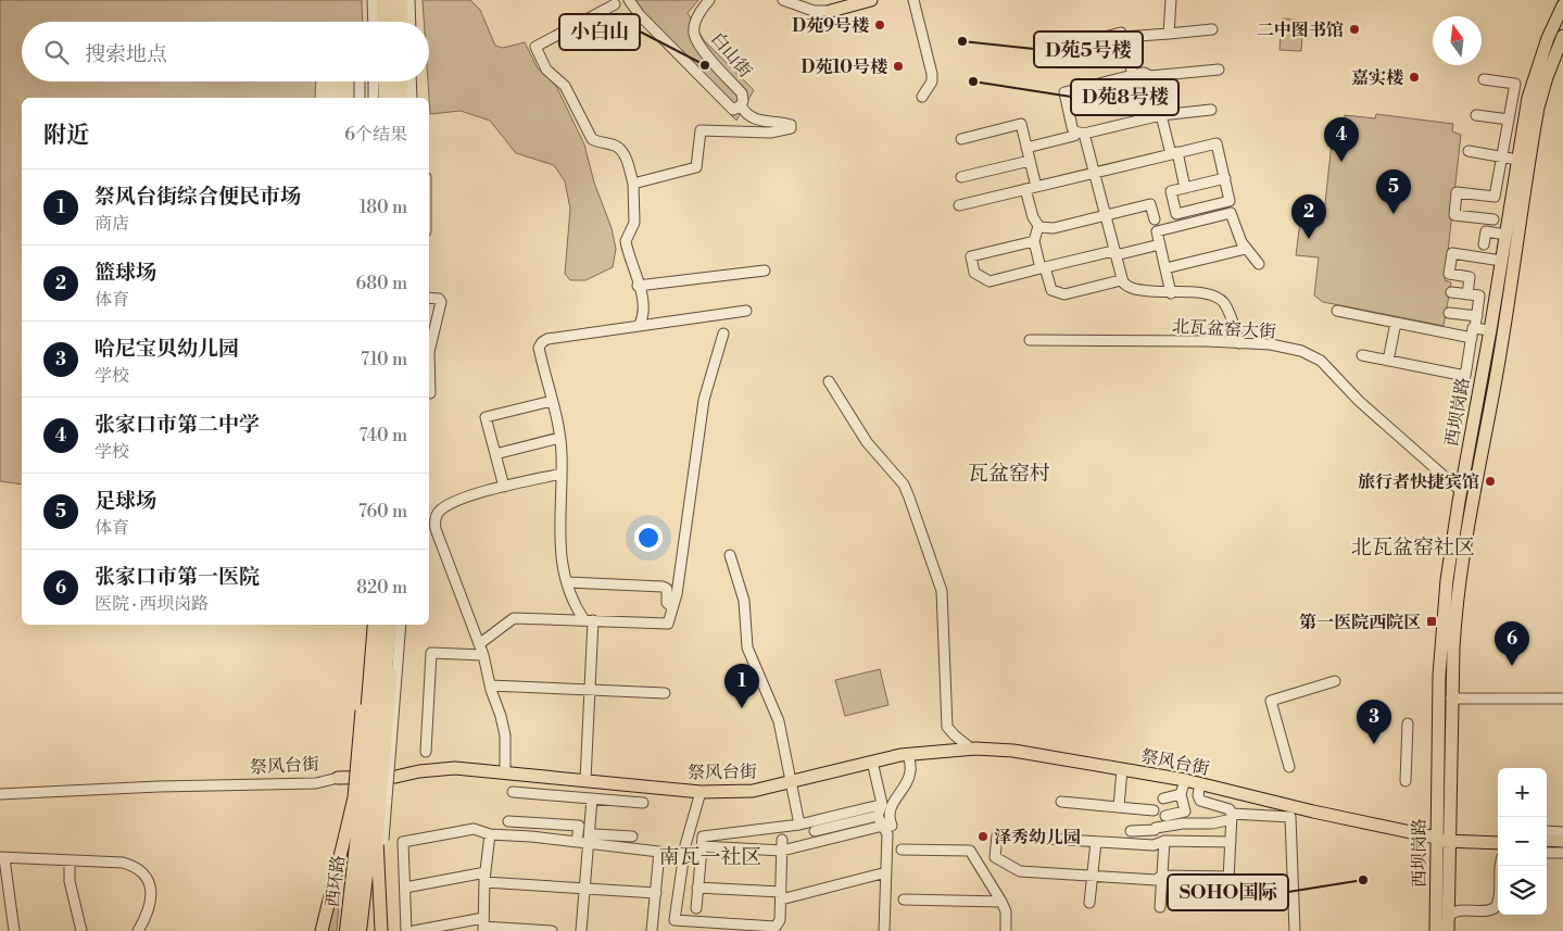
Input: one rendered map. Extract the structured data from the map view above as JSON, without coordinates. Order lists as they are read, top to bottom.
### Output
{
  "streets": {
    "highway": ["西环路"],
    "main road": ["西坝岗路", "祭风台街"],
    "street": ["白山街", "北瓦盆窑大街"]
  },
  "crossings": [
    ["北瓦盆窑大街", "西坝岗路"],
    ["西坝岗路", "祭风台街"]
  ],
  "districts": ["瓦盆窑村", "北瓦盆窑社区", "南瓦一社区"],
  "places": {
    "other": [
      "D苑9号楼",
      "二中图书馆",
      "D苑5号楼",
      "小白山",
      "D苑10号楼",
      "嘉实楼",
      "D苑8号楼",
      "旅行者快捷宾馆",
      "泽秀幼儿园",
      "SOHO国际"
    ],
    "transit": ["第一医院西院区"]
  },
  "north": "top",
  "page": {
    "search": "搜索地点",
    "heading": ["附近", "6个结果"],
    "pins": [
      "4",
      "5",
      "2",
      "6",
      "1",
      "3"
    ],
    "list": [
      {
        "mark": "1",
        "name": "祭风台街综合便民市场",
        "note": "商店",
        "value": "180 m"
      },
      {
        "mark": "2",
        "name": "篮球场",
        "note": "体育",
        "value": "680 m"
      },
      {
        "mark": "3",
        "name": "哈尼宝贝幼儿园",
        "note": "学校",
        "value": "710 m"
      },
      {
        "mark": "4",
        "name": "张家口市第二中学",
        "note": "学校",
        "value": "740 m"
      },
      {
        "mark": "5",
        "name": "足球场",
        "note": "体育",
        "value": "760 m"
      },
      {
        "mark": "6",
        "name": "张家口市第一医院",
        "note": "医院 · 西坝岗路",
        "value": "820 m"
      }
    ],
    "map_buttons": ["+", "−"]
  }
}
